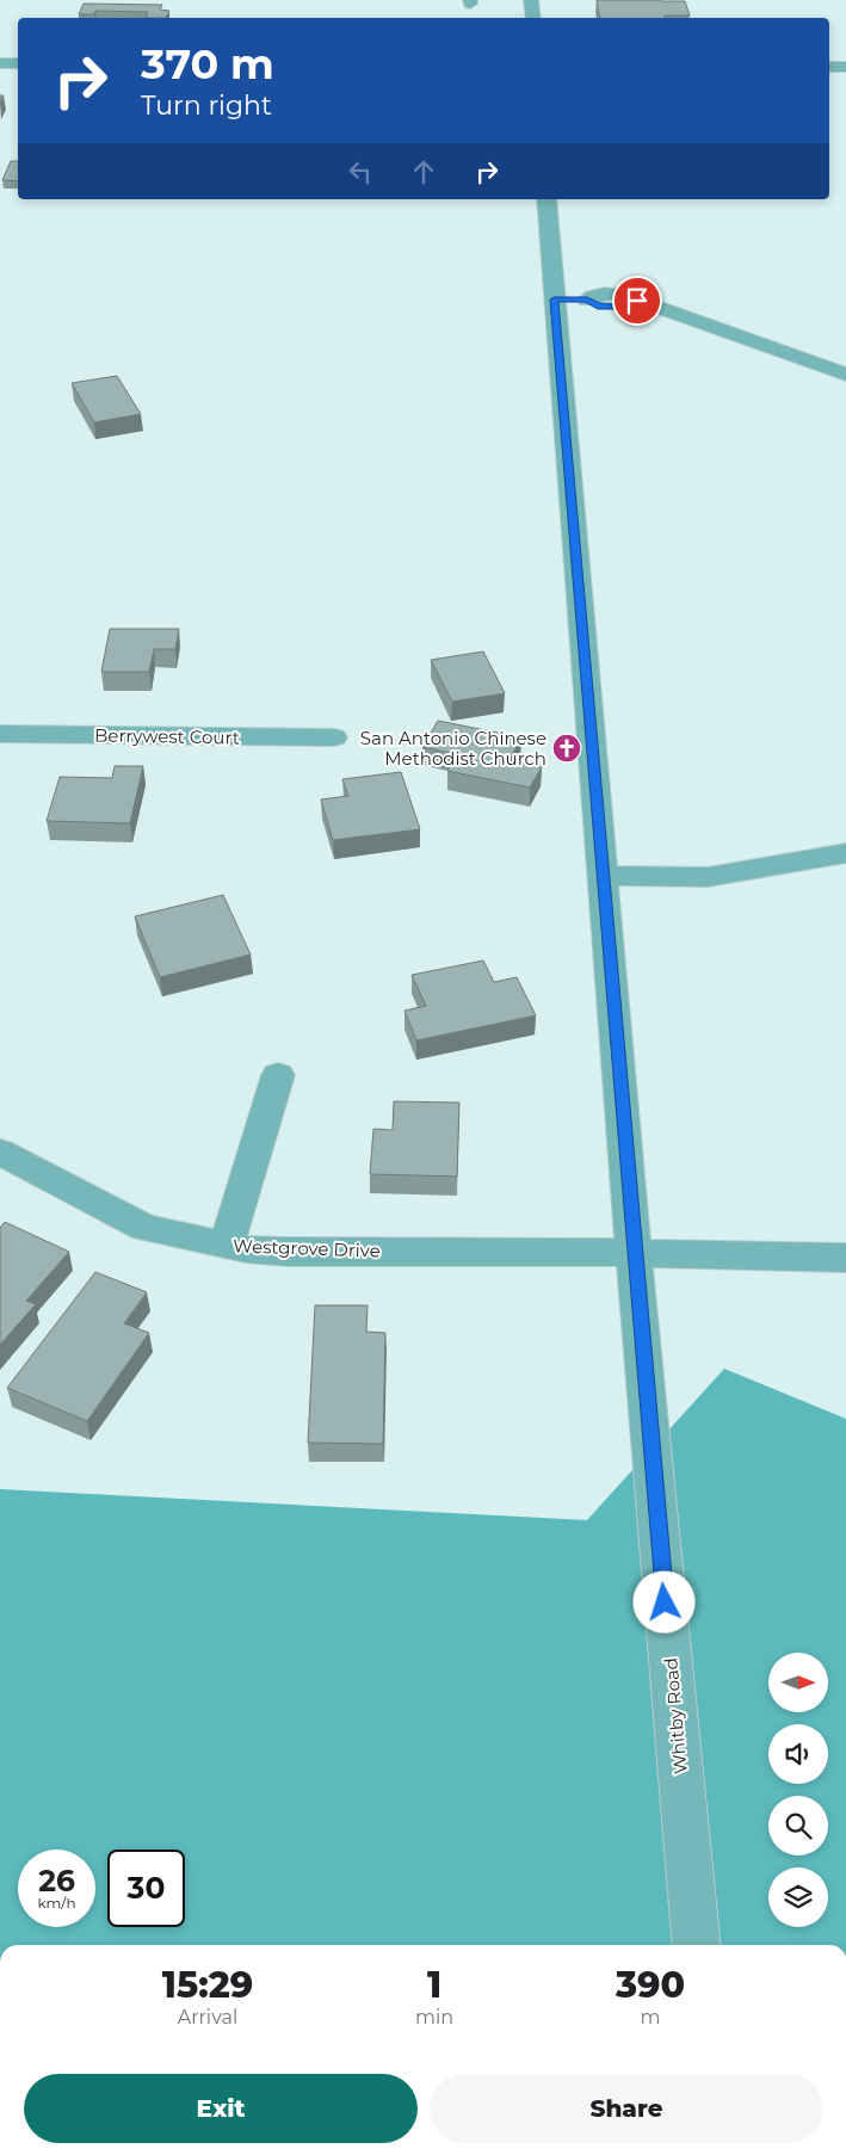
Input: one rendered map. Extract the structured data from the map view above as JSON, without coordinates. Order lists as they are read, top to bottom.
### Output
{
  "streets": {
    "street": ["Berrywest Court", "Westgrove Drive", "Whitby Road"]
  },
  "crossings": [
    ["Westgrove Drive", "Whitby Road"]
  ],
  "places": {
    "church": ["San Antonio Chinese Methodist Church"]
  },
  "north": "right",
  "page": {
    "turn": ["370 m", "Turn right"],
    "speed": "26 km/h",
    "limit": "30",
    "eta": [
      "15:29",
      "Arrival",
      "1",
      "min",
      "390",
      "m"
    ],
    "buttons": ["Exit", "Share"]
  }
}
